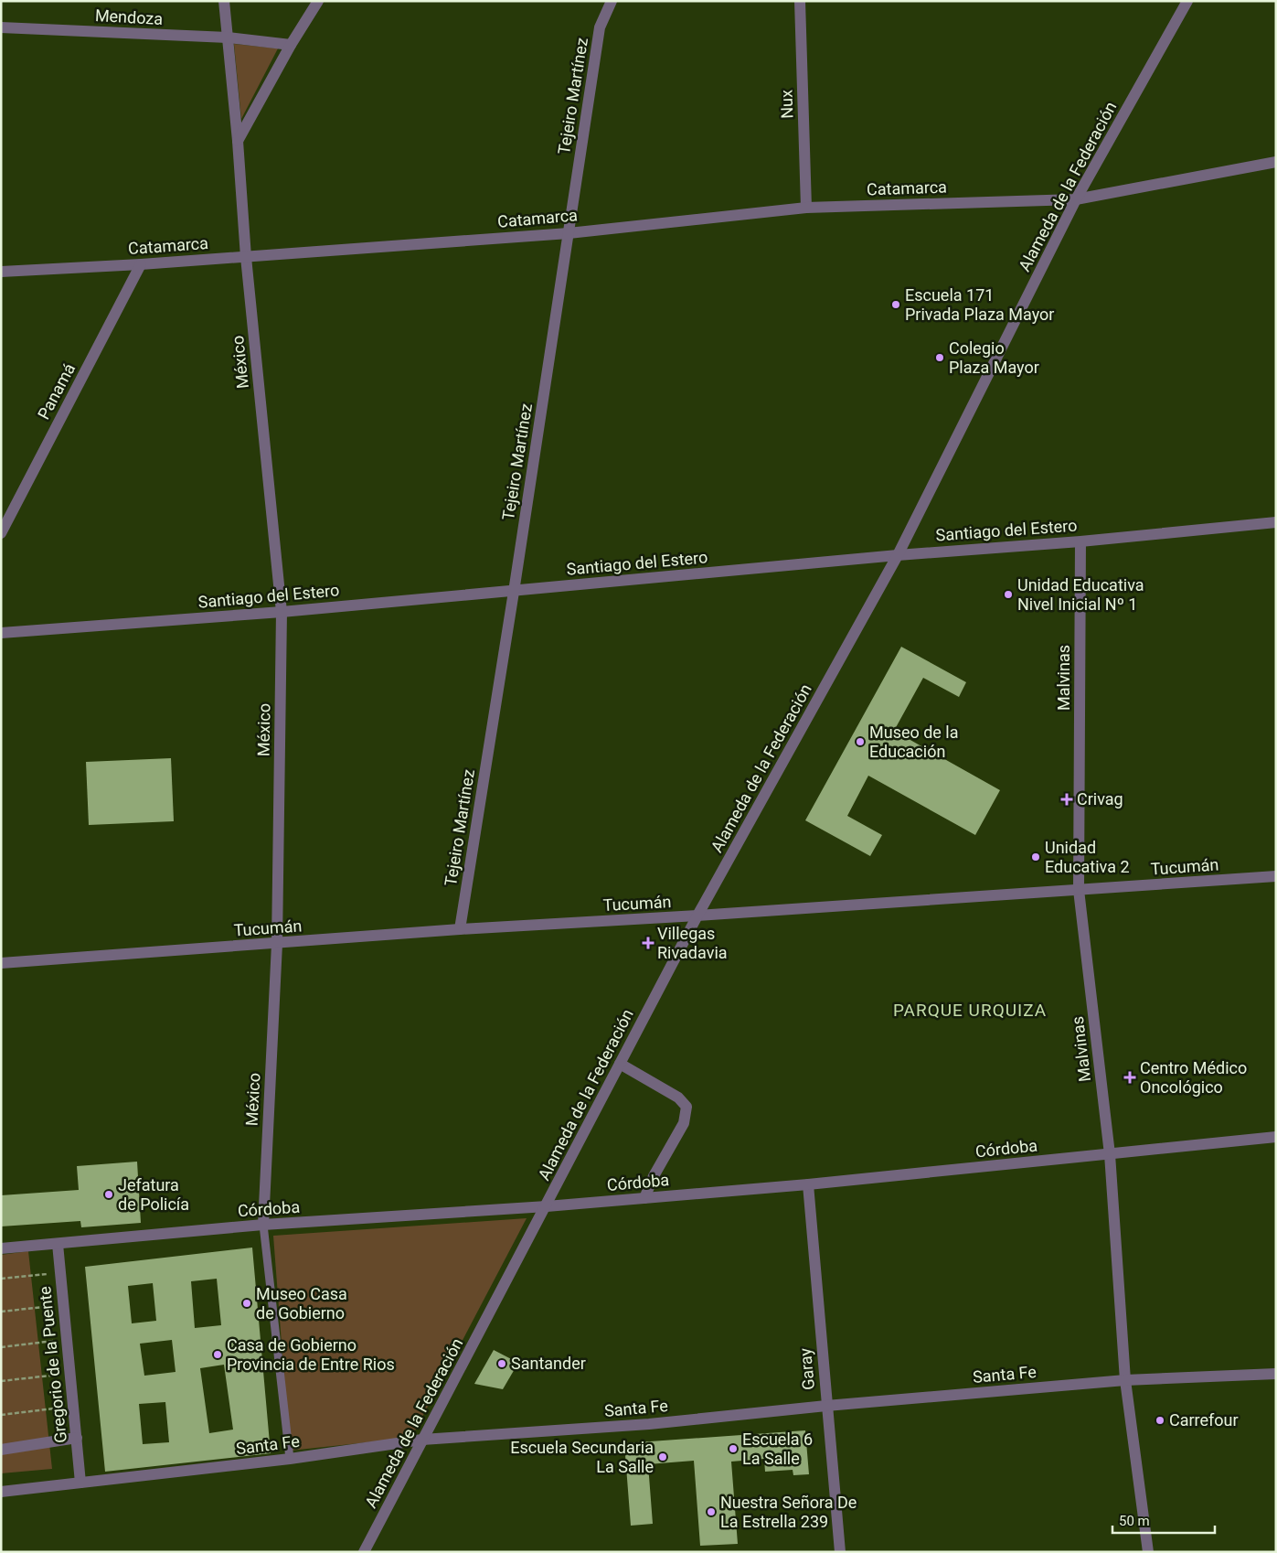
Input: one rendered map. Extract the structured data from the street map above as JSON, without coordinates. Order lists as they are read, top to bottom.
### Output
{
  "streets": {
    "street": [
      "Mendoza",
      "Tejeiro Martínez",
      "Nux",
      "Alameda de la Federación",
      "Catamarca",
      "México",
      "Panamá",
      "Santiago del Estero",
      "Malvinas",
      "Tucumán",
      "Córdoba",
      "Gregorio de la Puente",
      "Garay",
      "Santa Fe"
    ]
  },
  "crossings": [
    ["Mendoza", "México"],
    ["Tejeiro Martínez", "Catamarca"],
    ["Tejeiro Martínez", "Santiago del Estero"],
    ["Tejeiro Martínez", "Tucumán"],
    ["Nux", "Catamarca"],
    ["Alameda de la Federación", "Catamarca"],
    ["Alameda de la Federación", "Santiago del Estero"],
    ["Alameda de la Federación", "Tucumán"],
    ["Alameda de la Federación", "Córdoba"],
    ["Alameda de la Federación", "Santa Fe"],
    ["Catamarca", "México"],
    ["Catamarca", "Panamá"],
    ["México", "Santiago del Estero"],
    ["México", "Tucumán"],
    ["México", "Córdoba"],
    ["México", "Santa Fe"],
    ["Santiago del Estero", "Malvinas"],
    ["Malvinas", "Tucumán"],
    ["Malvinas", "Córdoba"],
    ["Malvinas", "Santa Fe"],
    ["Córdoba", "Gregorio de la Puente"],
    ["Córdoba", "Garay"],
    ["Gregorio de la Puente", "Santa Fe"],
    ["Garay", "Santa Fe"]
  ],
  "districts": ["PARQUE URQUIZA"],
  "places": {
    "other": [
      "Escuela 171 Privada Plaza Mayor",
      "Colegio Plaza Mayor",
      "Unidad Educativa Nivel Inicial Nº 1",
      "Museo de la Educación",
      "Unidad Educativa 2",
      "Jefatura de Policía",
      "Museo Casa de Gobierno",
      "Casa de Gobierno Provincia de Entre Rios",
      "Santander",
      "Carrefour",
      "Escuela 6 La Salle",
      "Escuela Secundaria La Salle",
      "Nuestra Señora De La Estrella 239"
    ],
    "health": ["Crivag", "Villegas Rivadavia", "Centro Médico Oncológico"]
  },
  "scale_bar": "50 m"
}
